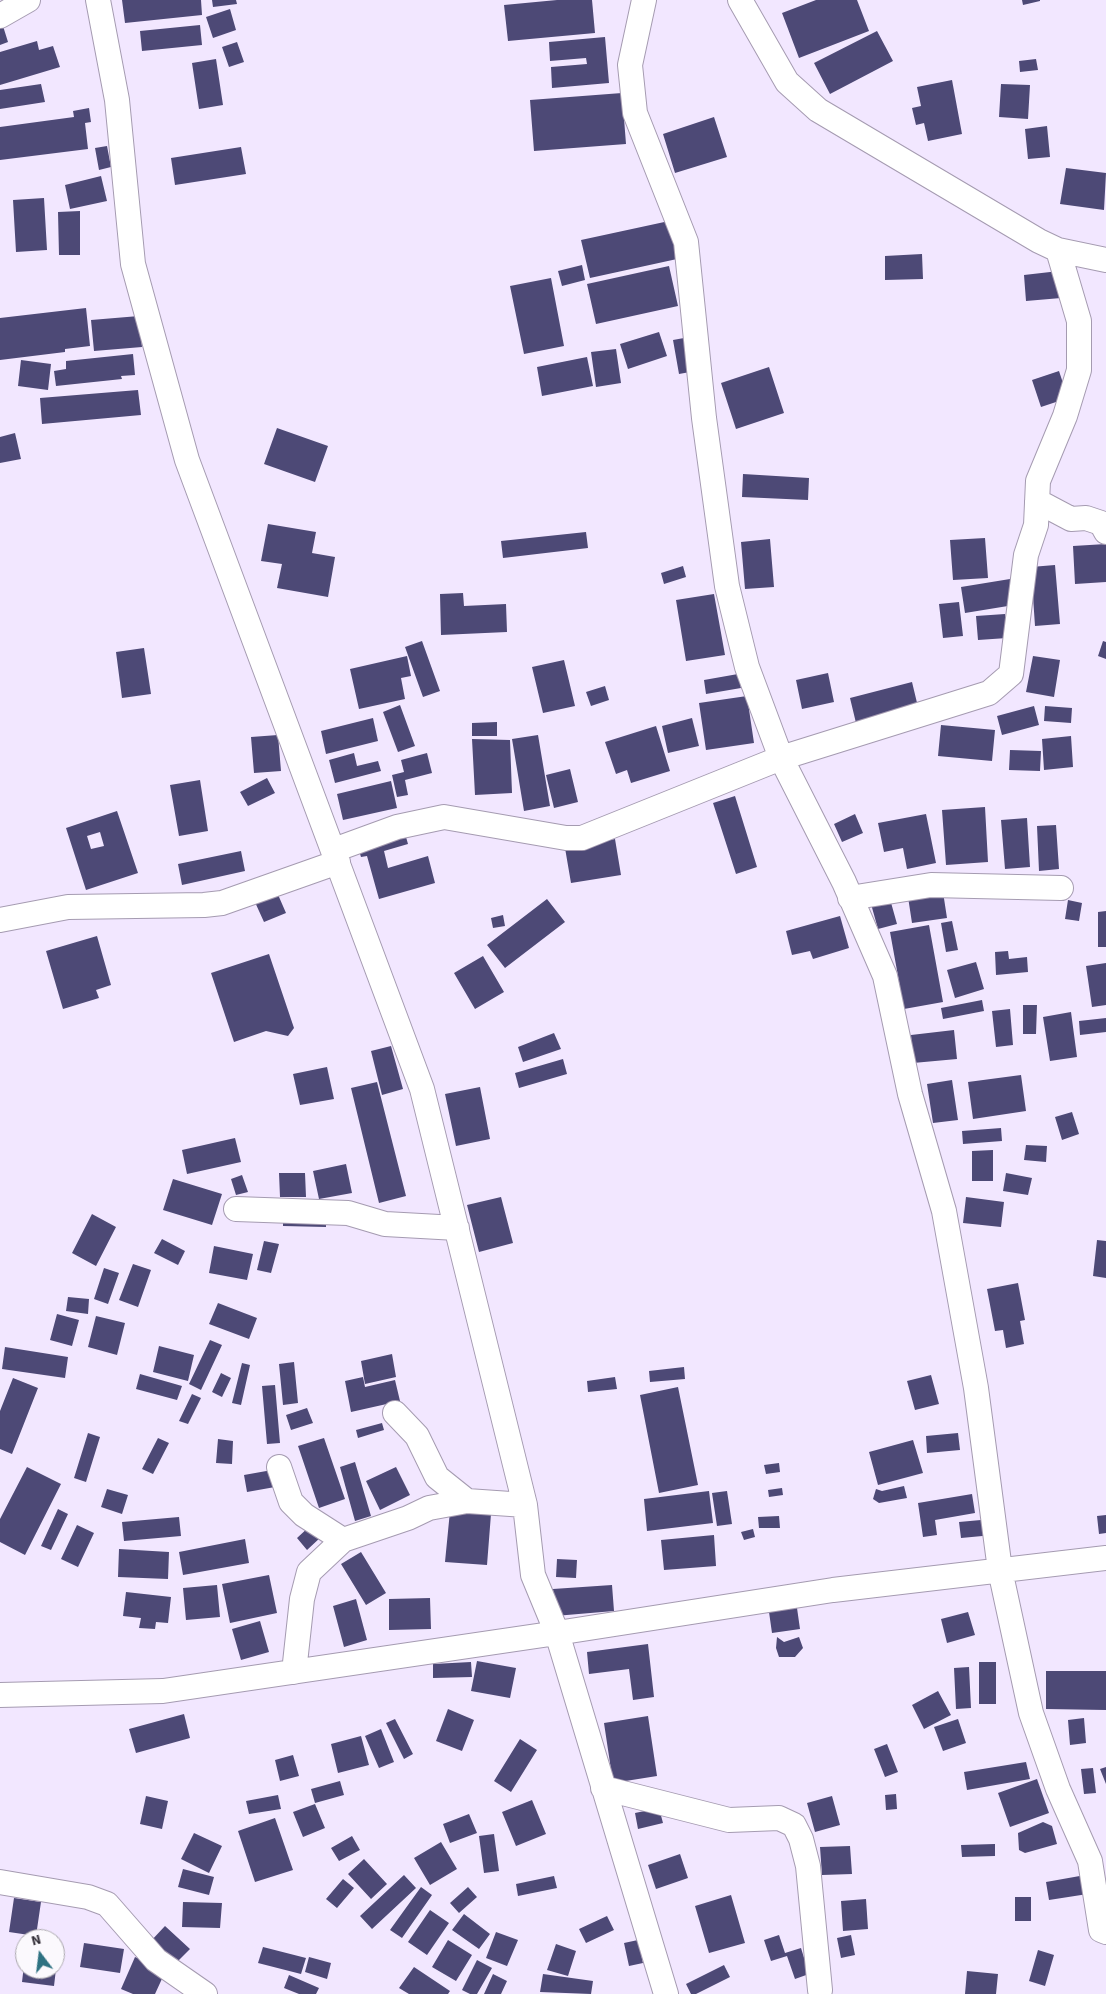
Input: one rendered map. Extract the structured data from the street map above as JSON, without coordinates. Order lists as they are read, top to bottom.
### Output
{
  "north": "top"
}
